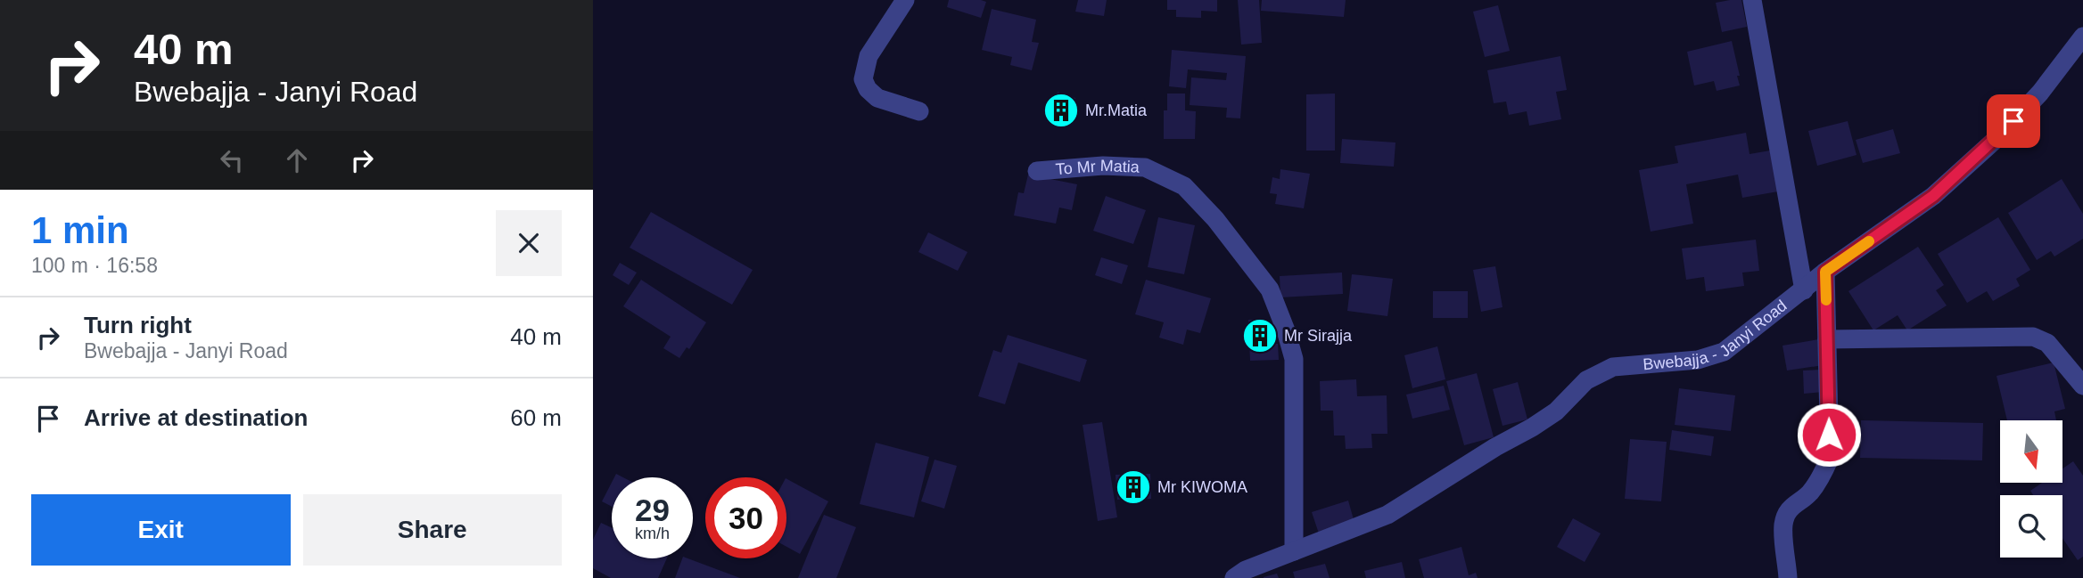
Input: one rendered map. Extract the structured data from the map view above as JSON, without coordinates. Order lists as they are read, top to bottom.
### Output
{
  "streets": {
    "street": ["To Mr Matia", "Bwebajja - Janyi Road"]
  },
  "crossings": [
    ["To Mr Matia", "Bwebajja - Janyi Road"]
  ],
  "places": {
    "building": ["Mr.Matia", "Mr Sirajja", "Mr KIWOMA"]
  },
  "north": "bottom",
  "page": {
    "turn": ["40 m", "Bwebajja - Janyi Road"],
    "heading": ["1 min", "100 m · 16:58"],
    "list": [
      {
        "name": "Turn right",
        "note": "Bwebajja - Janyi Road",
        "value": "40 m"
      },
      {
        "name": "Arrive at destination",
        "value": "60 m"
      }
    ],
    "speed": "29 km/h",
    "limit": "30",
    "buttons": ["Exit", "Share"]
  }
}
